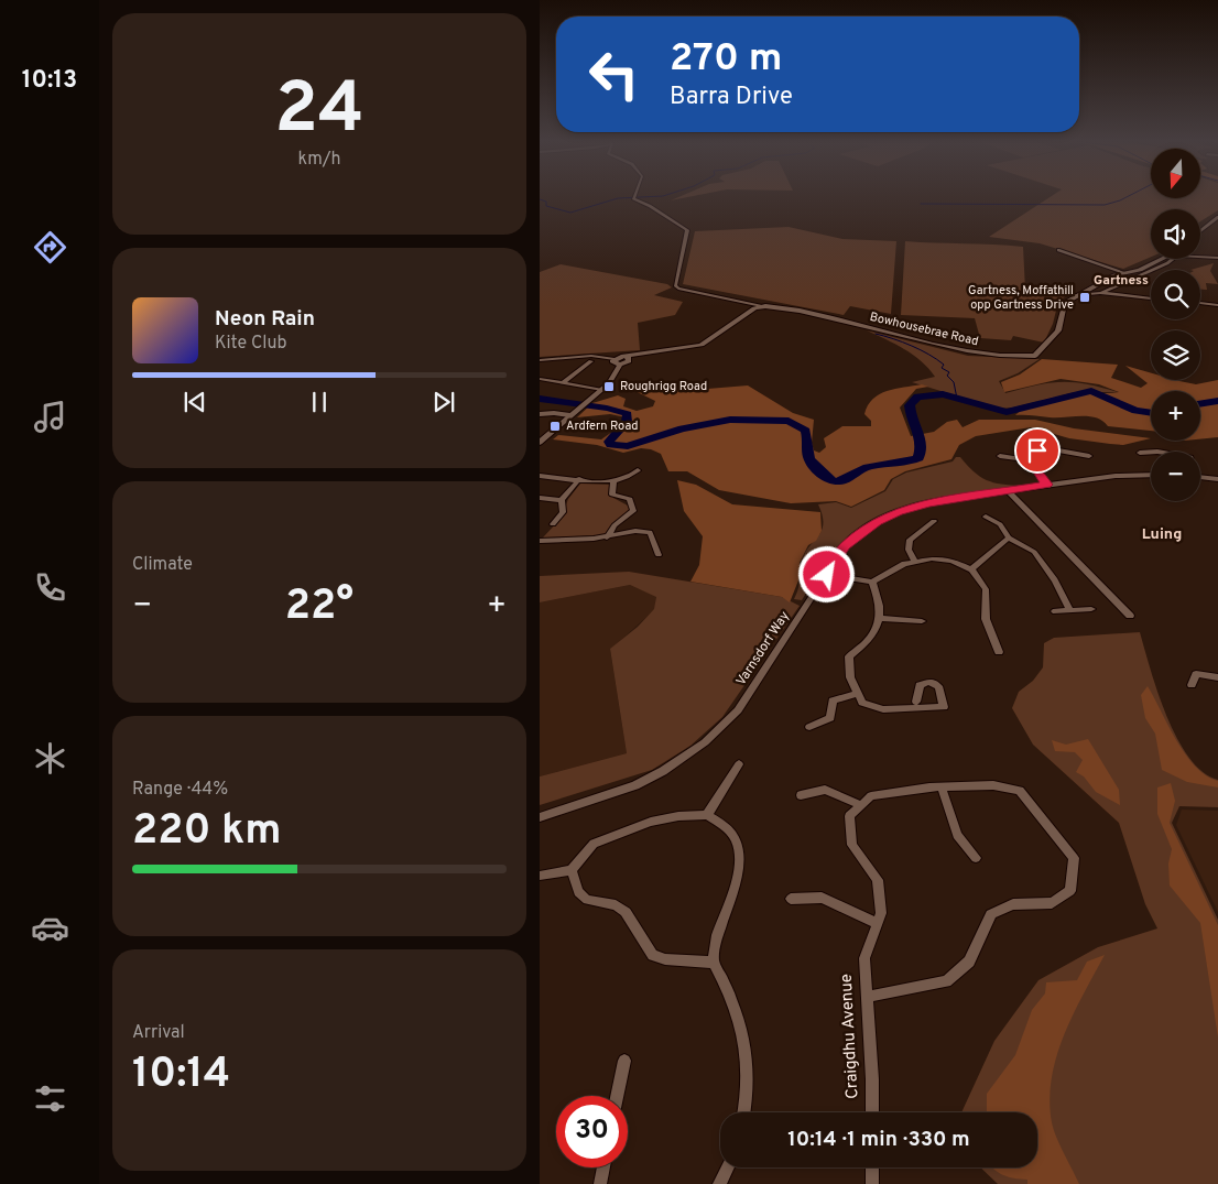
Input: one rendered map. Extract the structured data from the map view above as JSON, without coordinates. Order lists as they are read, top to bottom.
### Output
{
  "streets": {
    "street": ["Bowhousebrae Road", "Varnsdorf Way", "Craigdhu Avenue"]
  },
  "districts": ["Gartness", "Luing"],
  "places": {
    "transit": ["Gartness, Moffathill opp Gartness Drive", "Roughrigg Road", "Ardfern Road"]
  },
  "north": "bottom",
  "page": {
    "tabs": "10:13",
    "tile": [
      ["24", "km/h"],
      "Climate",
      ["Range · 44%", "220 km"],
      ["Arrival", "10:14"]
    ],
    "turn": ["270 m", "Barra Drive"],
    "map_buttons": ["+", "−"],
    "song": ["Neon Rain", "Kite Club"],
    "heat": ["−", "22°", "+"],
    "limit": "30",
    "trip": "10:14 · 1 min · 330 m"
  }
}
